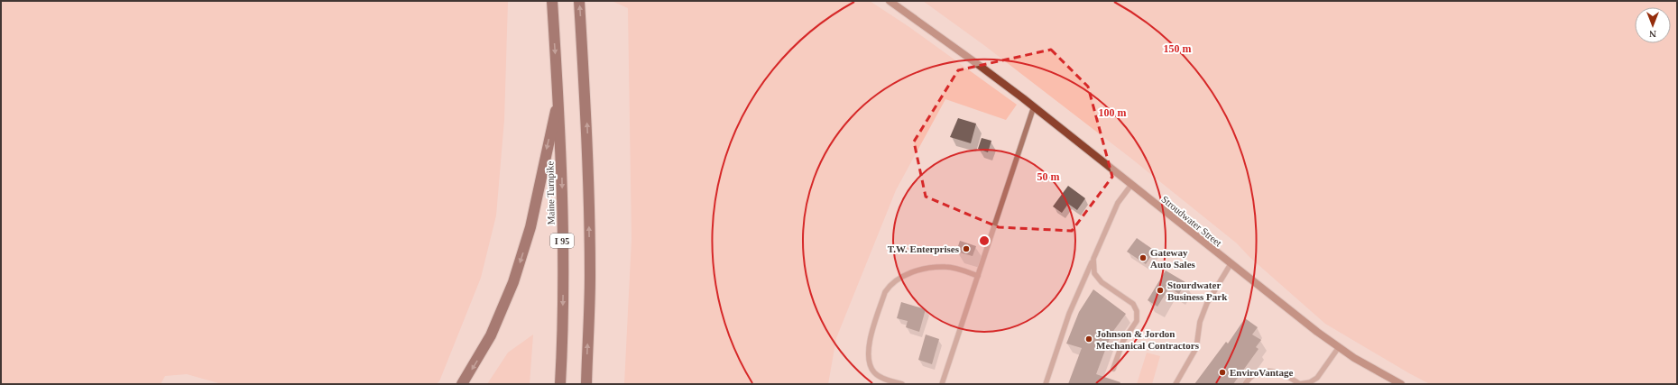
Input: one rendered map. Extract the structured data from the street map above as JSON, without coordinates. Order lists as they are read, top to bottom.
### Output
{
  "streets": {
    "highway": ["Maine Turnpike", "I 95"],
    "main road": ["Stroudwater Street"]
  },
  "places": [
    "T.W. Enterprises",
    "Gateway Auto Sales",
    "Stourdwater Business Park",
    "Johnson & Jordon Mechanical Contractors",
    "EnviroVantage"
  ],
  "north": "bottom",
  "rings": ["150 m", "100 m", "50 m"]
}
